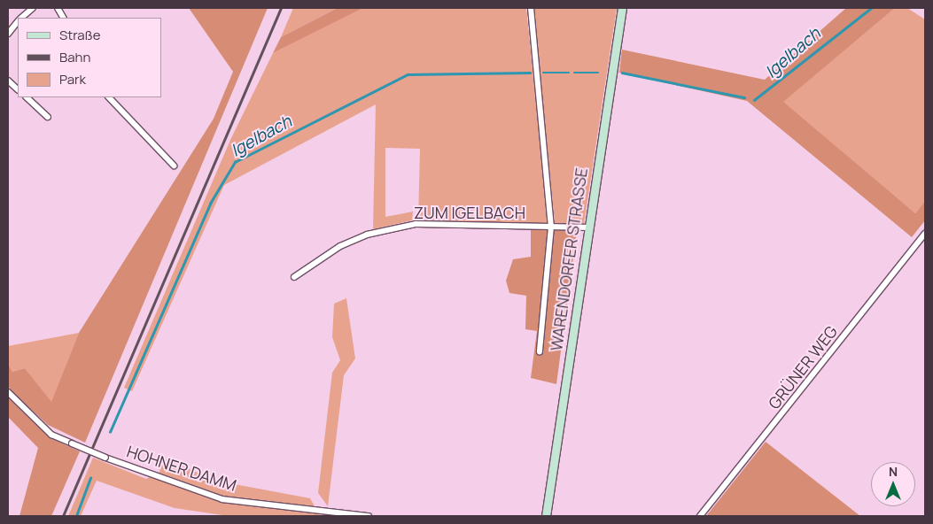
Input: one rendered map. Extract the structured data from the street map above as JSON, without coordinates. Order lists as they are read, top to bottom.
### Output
{
  "streets": {
    "street": [
      "ZUM IGELBACH",
      "WARENDORFER STRASSE",
      "GRÜNER WEG",
      "HOHNER DAMM"
    ]
  },
  "crossings": [
    ["ZUM IGELBACH", "WARENDORFER STRASSE"]
  ],
  "water": ["Igelbach"],
  "legend": ["Straße", "Bahn", "Park"],
  "north": "top"
}
